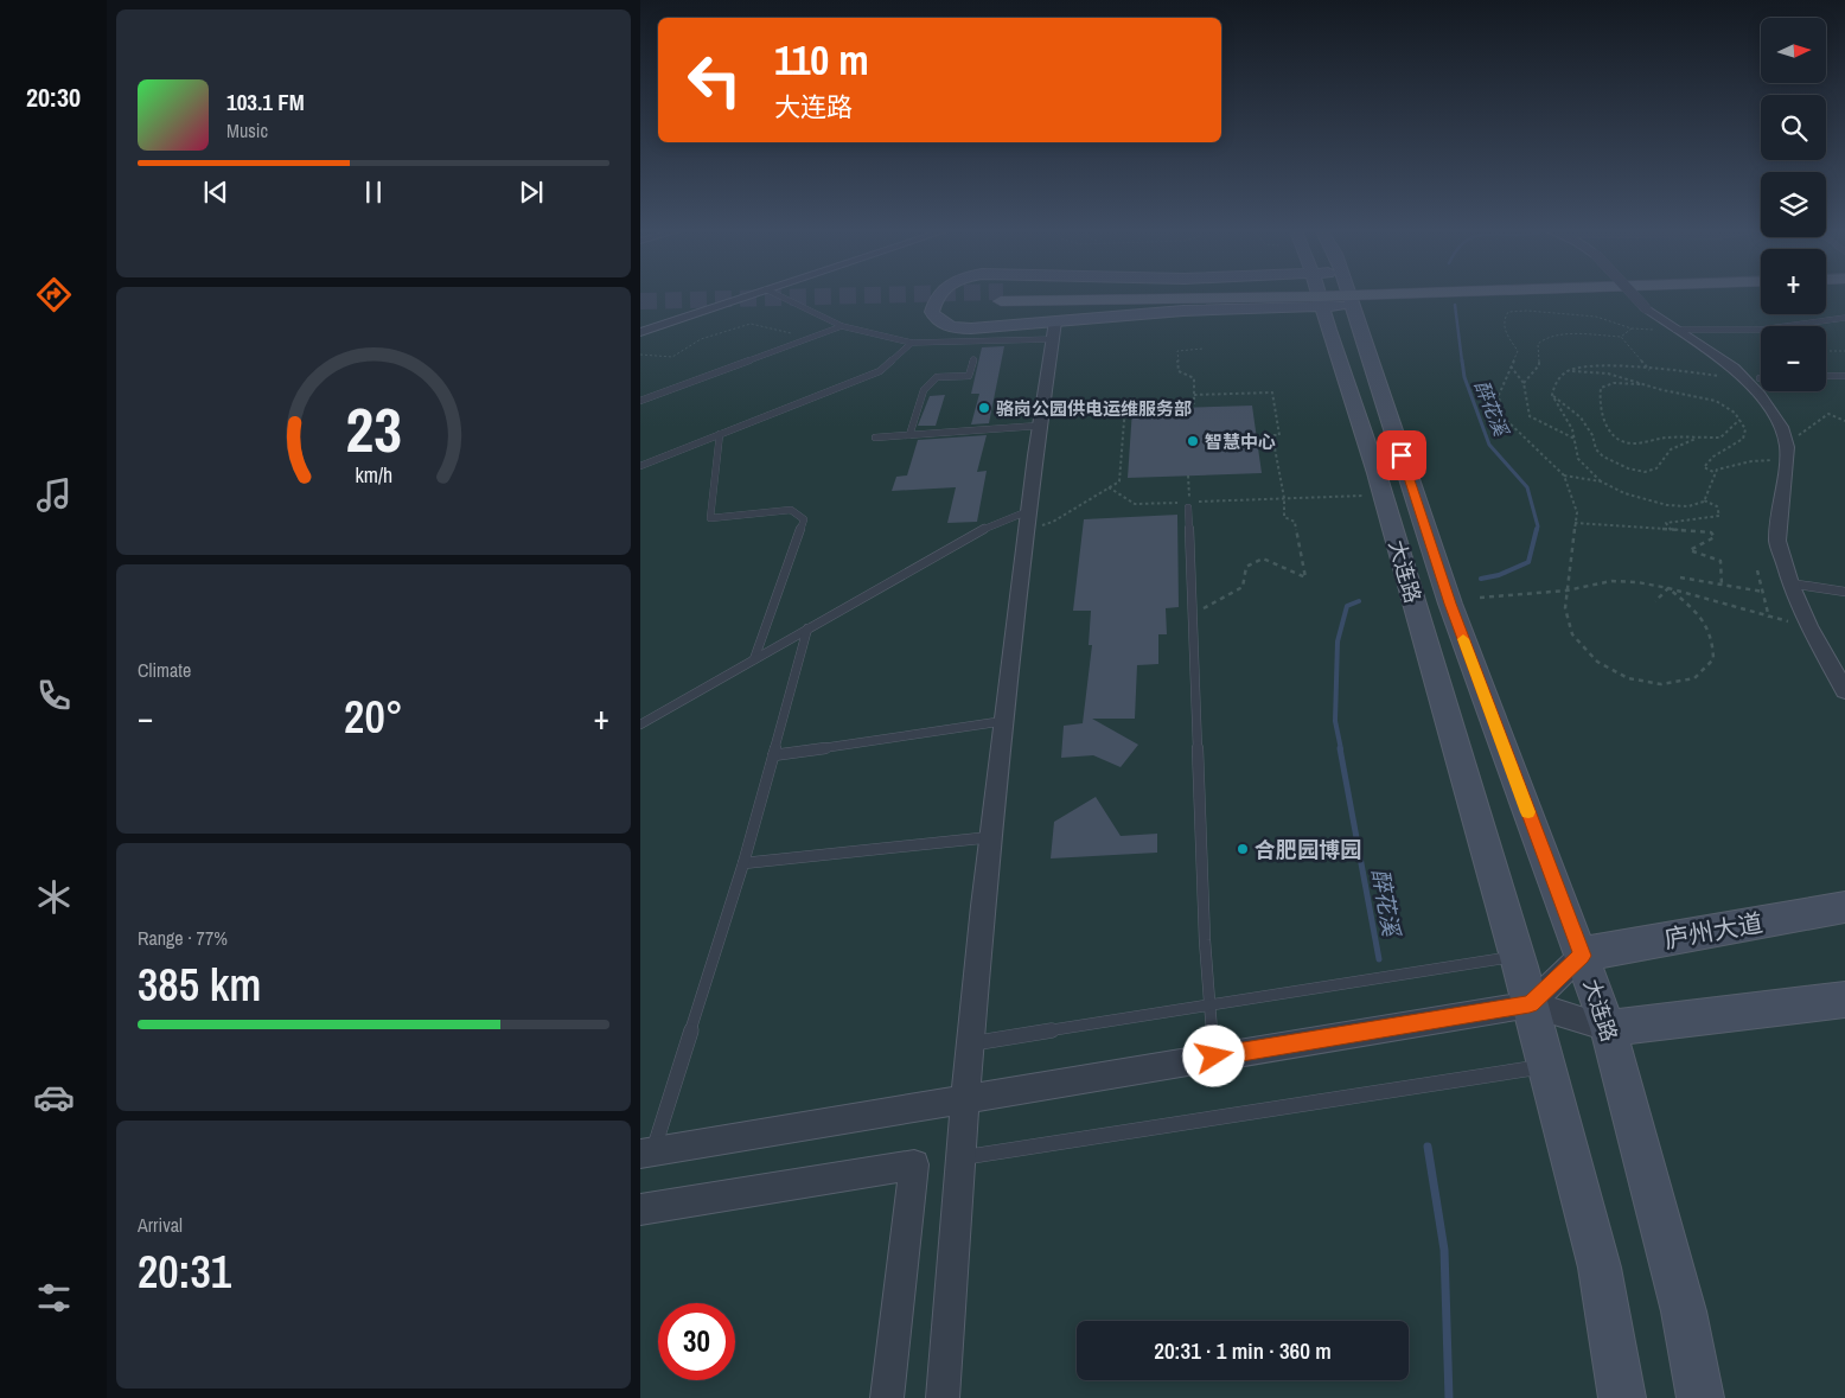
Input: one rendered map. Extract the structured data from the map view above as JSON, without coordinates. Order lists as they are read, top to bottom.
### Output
{
  "streets": {
    "main road": ["大连路", "庐州大道"]
  },
  "crossings": [
    ["大连路", "庐州大道"]
  ],
  "water": ["醉花溪"],
  "places": ["骆岗公园供电运维服务部", "智慧中心", "合肥园博园"],
  "north": "right",
  "page": {
    "tabs": "20:30",
    "map_buttons": ["+", "−"],
    "turn": ["110 m", "大连路"],
    "song": ["103.1 FM", "Music"],
    "tile": [
      "Climate",
      ["Range · 77%", "385 km"],
      ["Arrival", "20:31"]
    ],
    "heat": ["−", "20°", "+"],
    "limit": "30",
    "trip": "20:31 · 1 min · 360 m",
    "gauge": ["23", "km/h"]
  }
}
